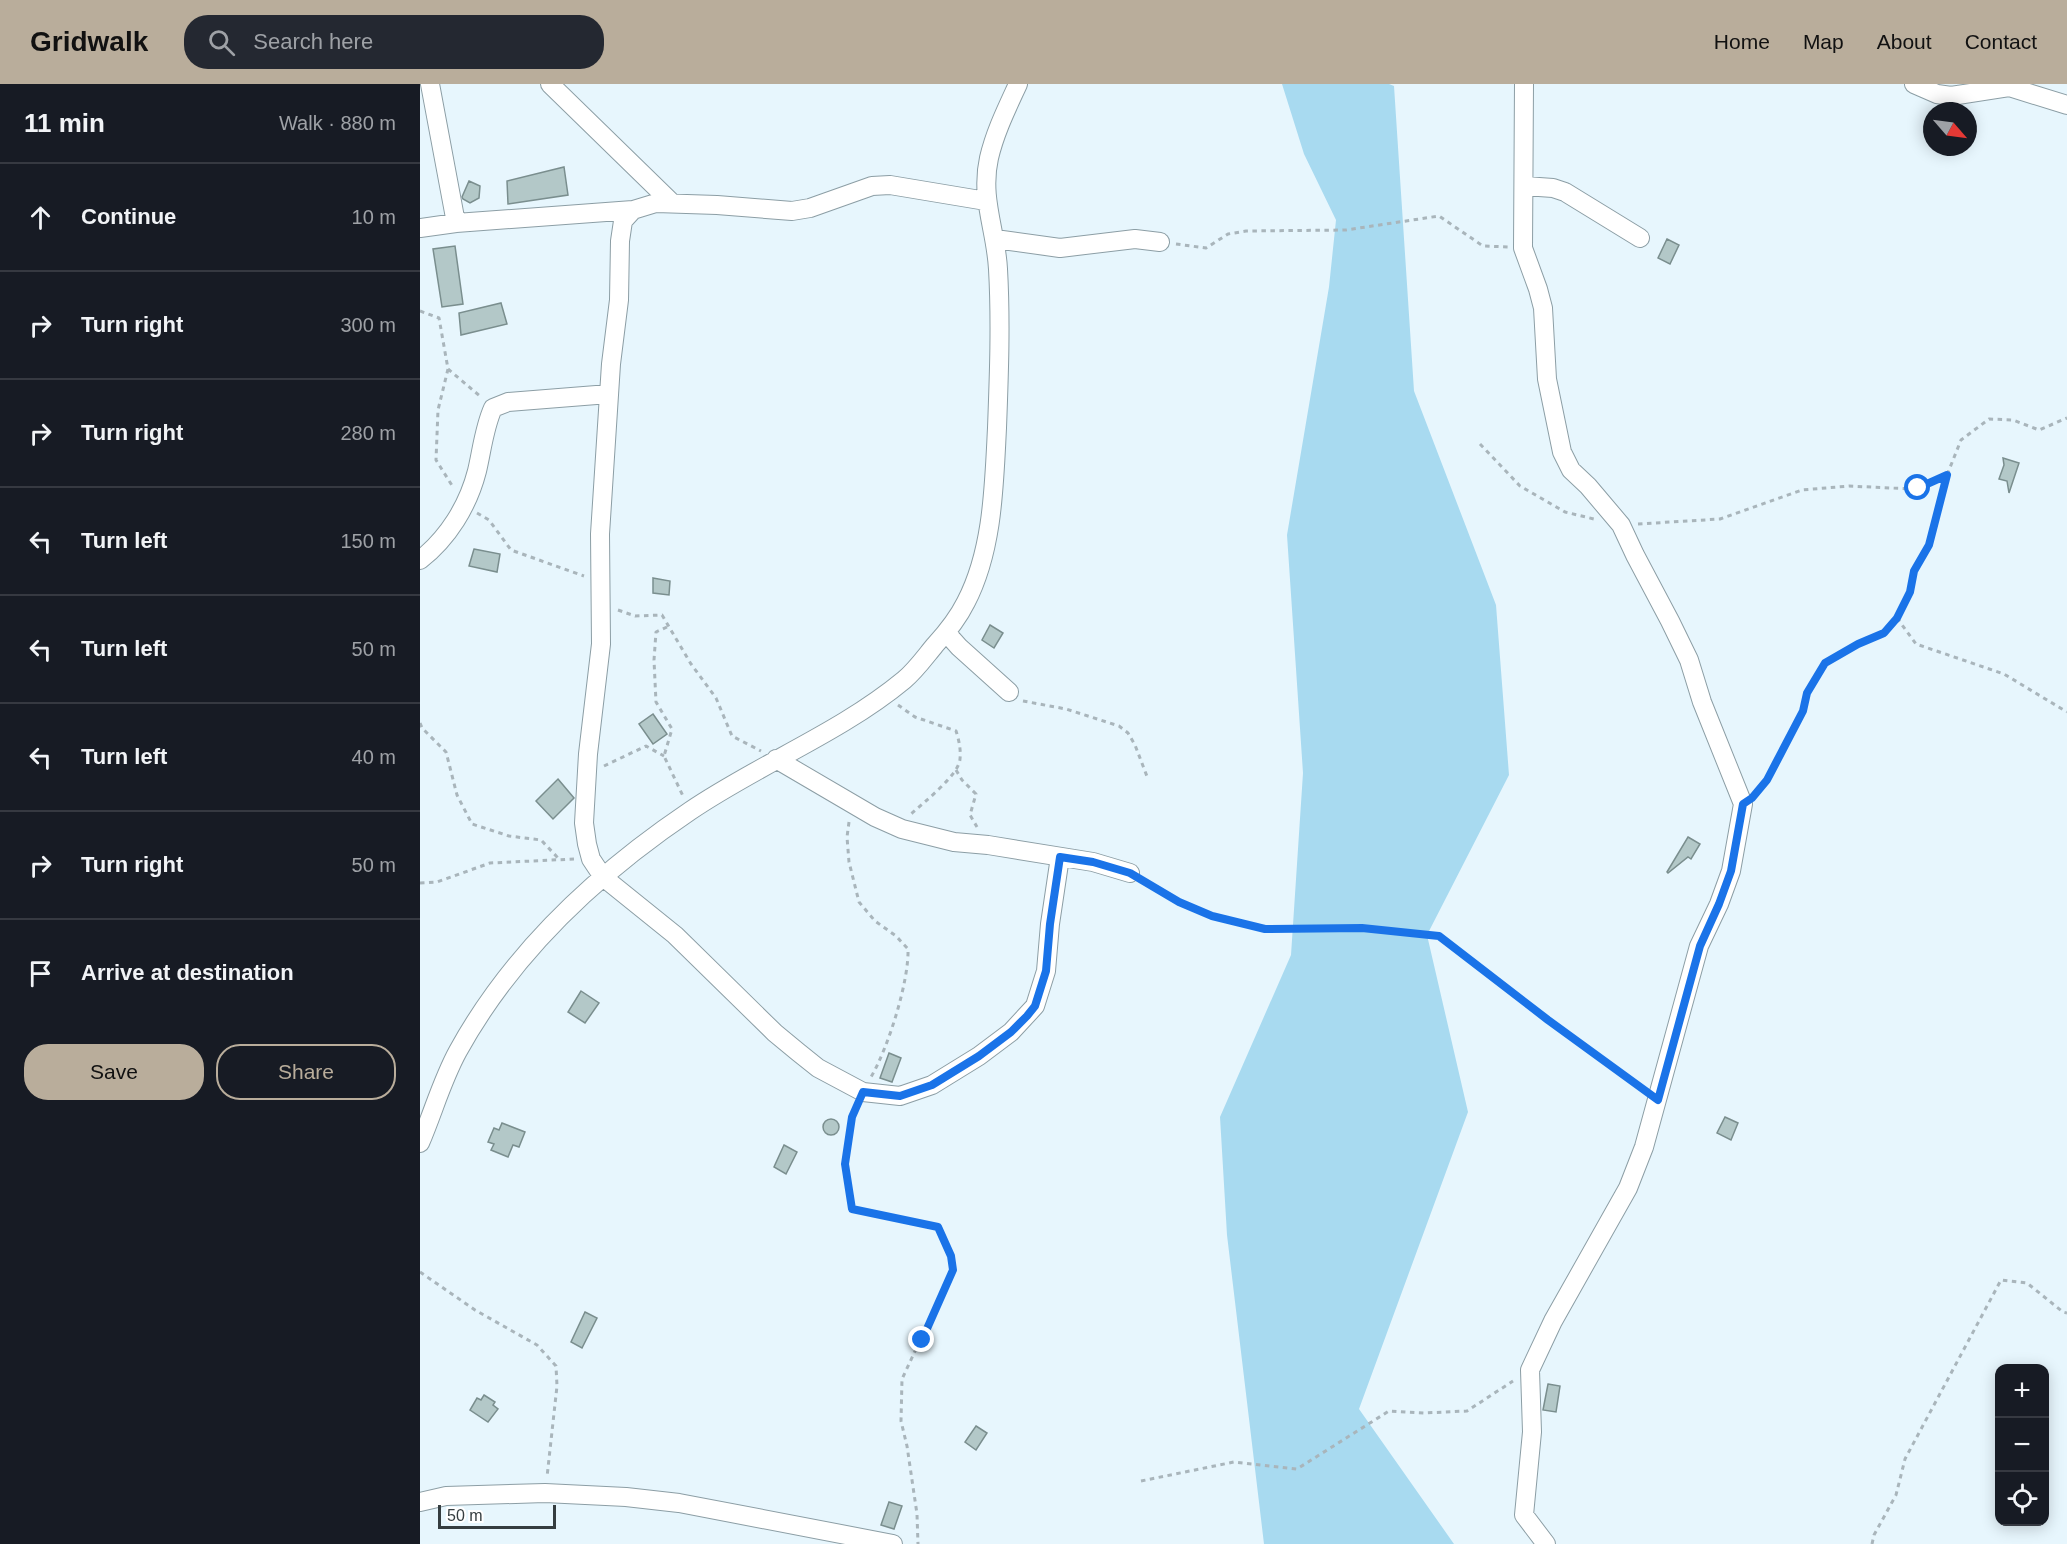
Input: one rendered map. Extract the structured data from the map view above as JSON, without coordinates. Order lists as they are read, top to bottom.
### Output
{
  "scale_bar": "50 m",
  "north": "bottom right",
  "page": {
    "header": "Gridwalk",
    "search": "Search here",
    "nav": [
      "Home",
      "Map",
      "About",
      "Contact"
    ],
    "heading": ["11 min", "Walk · 880 m"],
    "list": [
      ["Continue", "10 m"],
      ["Turn right", "300 m"],
      ["Turn right", "280 m"],
      ["Turn left", "150 m"],
      ["Turn left", "50 m"],
      ["Turn left", "40 m"],
      ["Turn right", "50 m"],
      "Arrive at destination"
    ],
    "buttons": ["Save", "Share"],
    "map_buttons": ["+", "−"],
    "scale": "50 m"
  }
}
